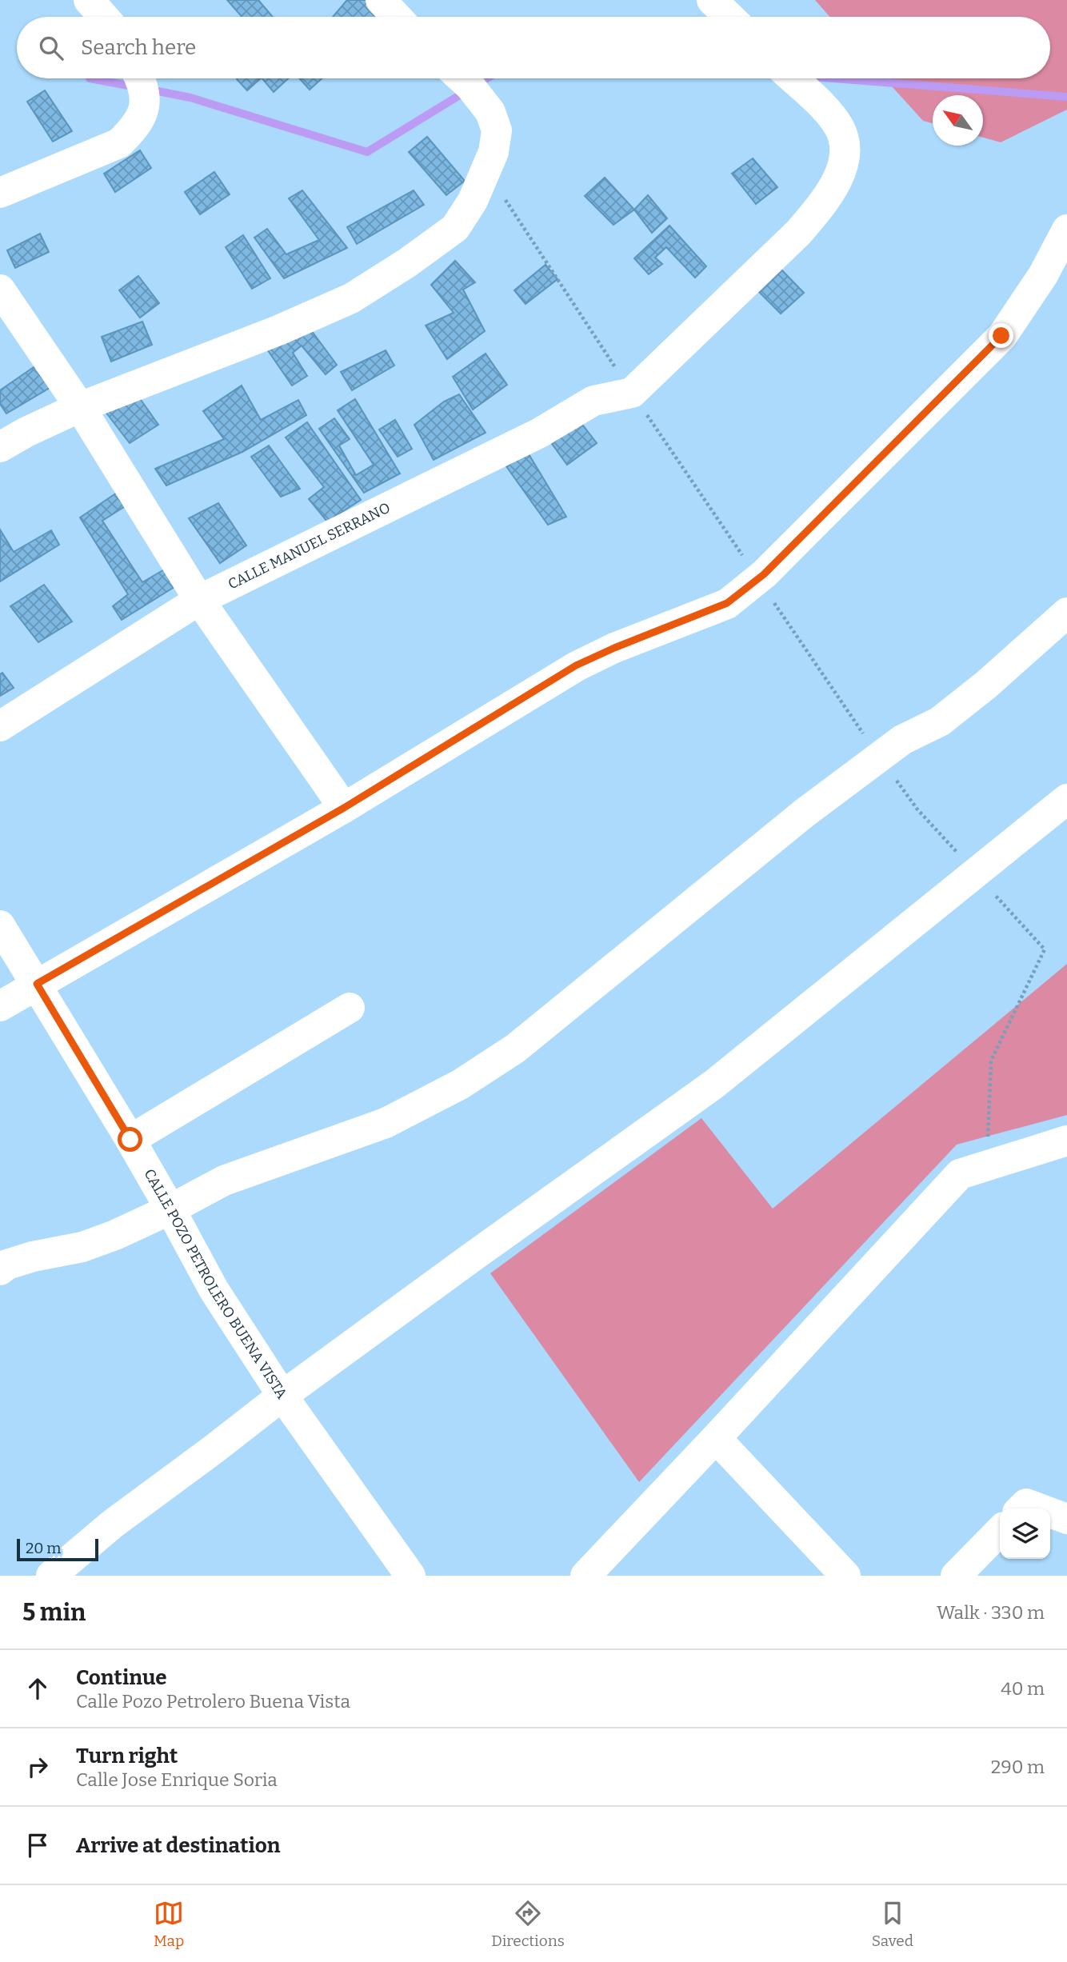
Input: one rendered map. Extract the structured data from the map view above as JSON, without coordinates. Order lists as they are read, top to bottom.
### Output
{
  "streets": {
    "street": ["CALLE MANUEL SERRANO", "CALLE POZO PETROLERO BUENA VISTA"]
  },
  "scale_bar": "20 m",
  "north": "top left",
  "page": {
    "search": "Search here",
    "scale": "20 m",
    "heading": ["5 min", "Walk · 330 m"],
    "list": [
      ["Continue", "Calle Pozo Petrolero Buena Vista", "40 m"],
      ["Turn right", "Calle Jose Enrique Soria", "290 m"],
      "Arrive at destination"
    ],
    "nav": ["Map", "Directions", "Saved"]
  }
}
